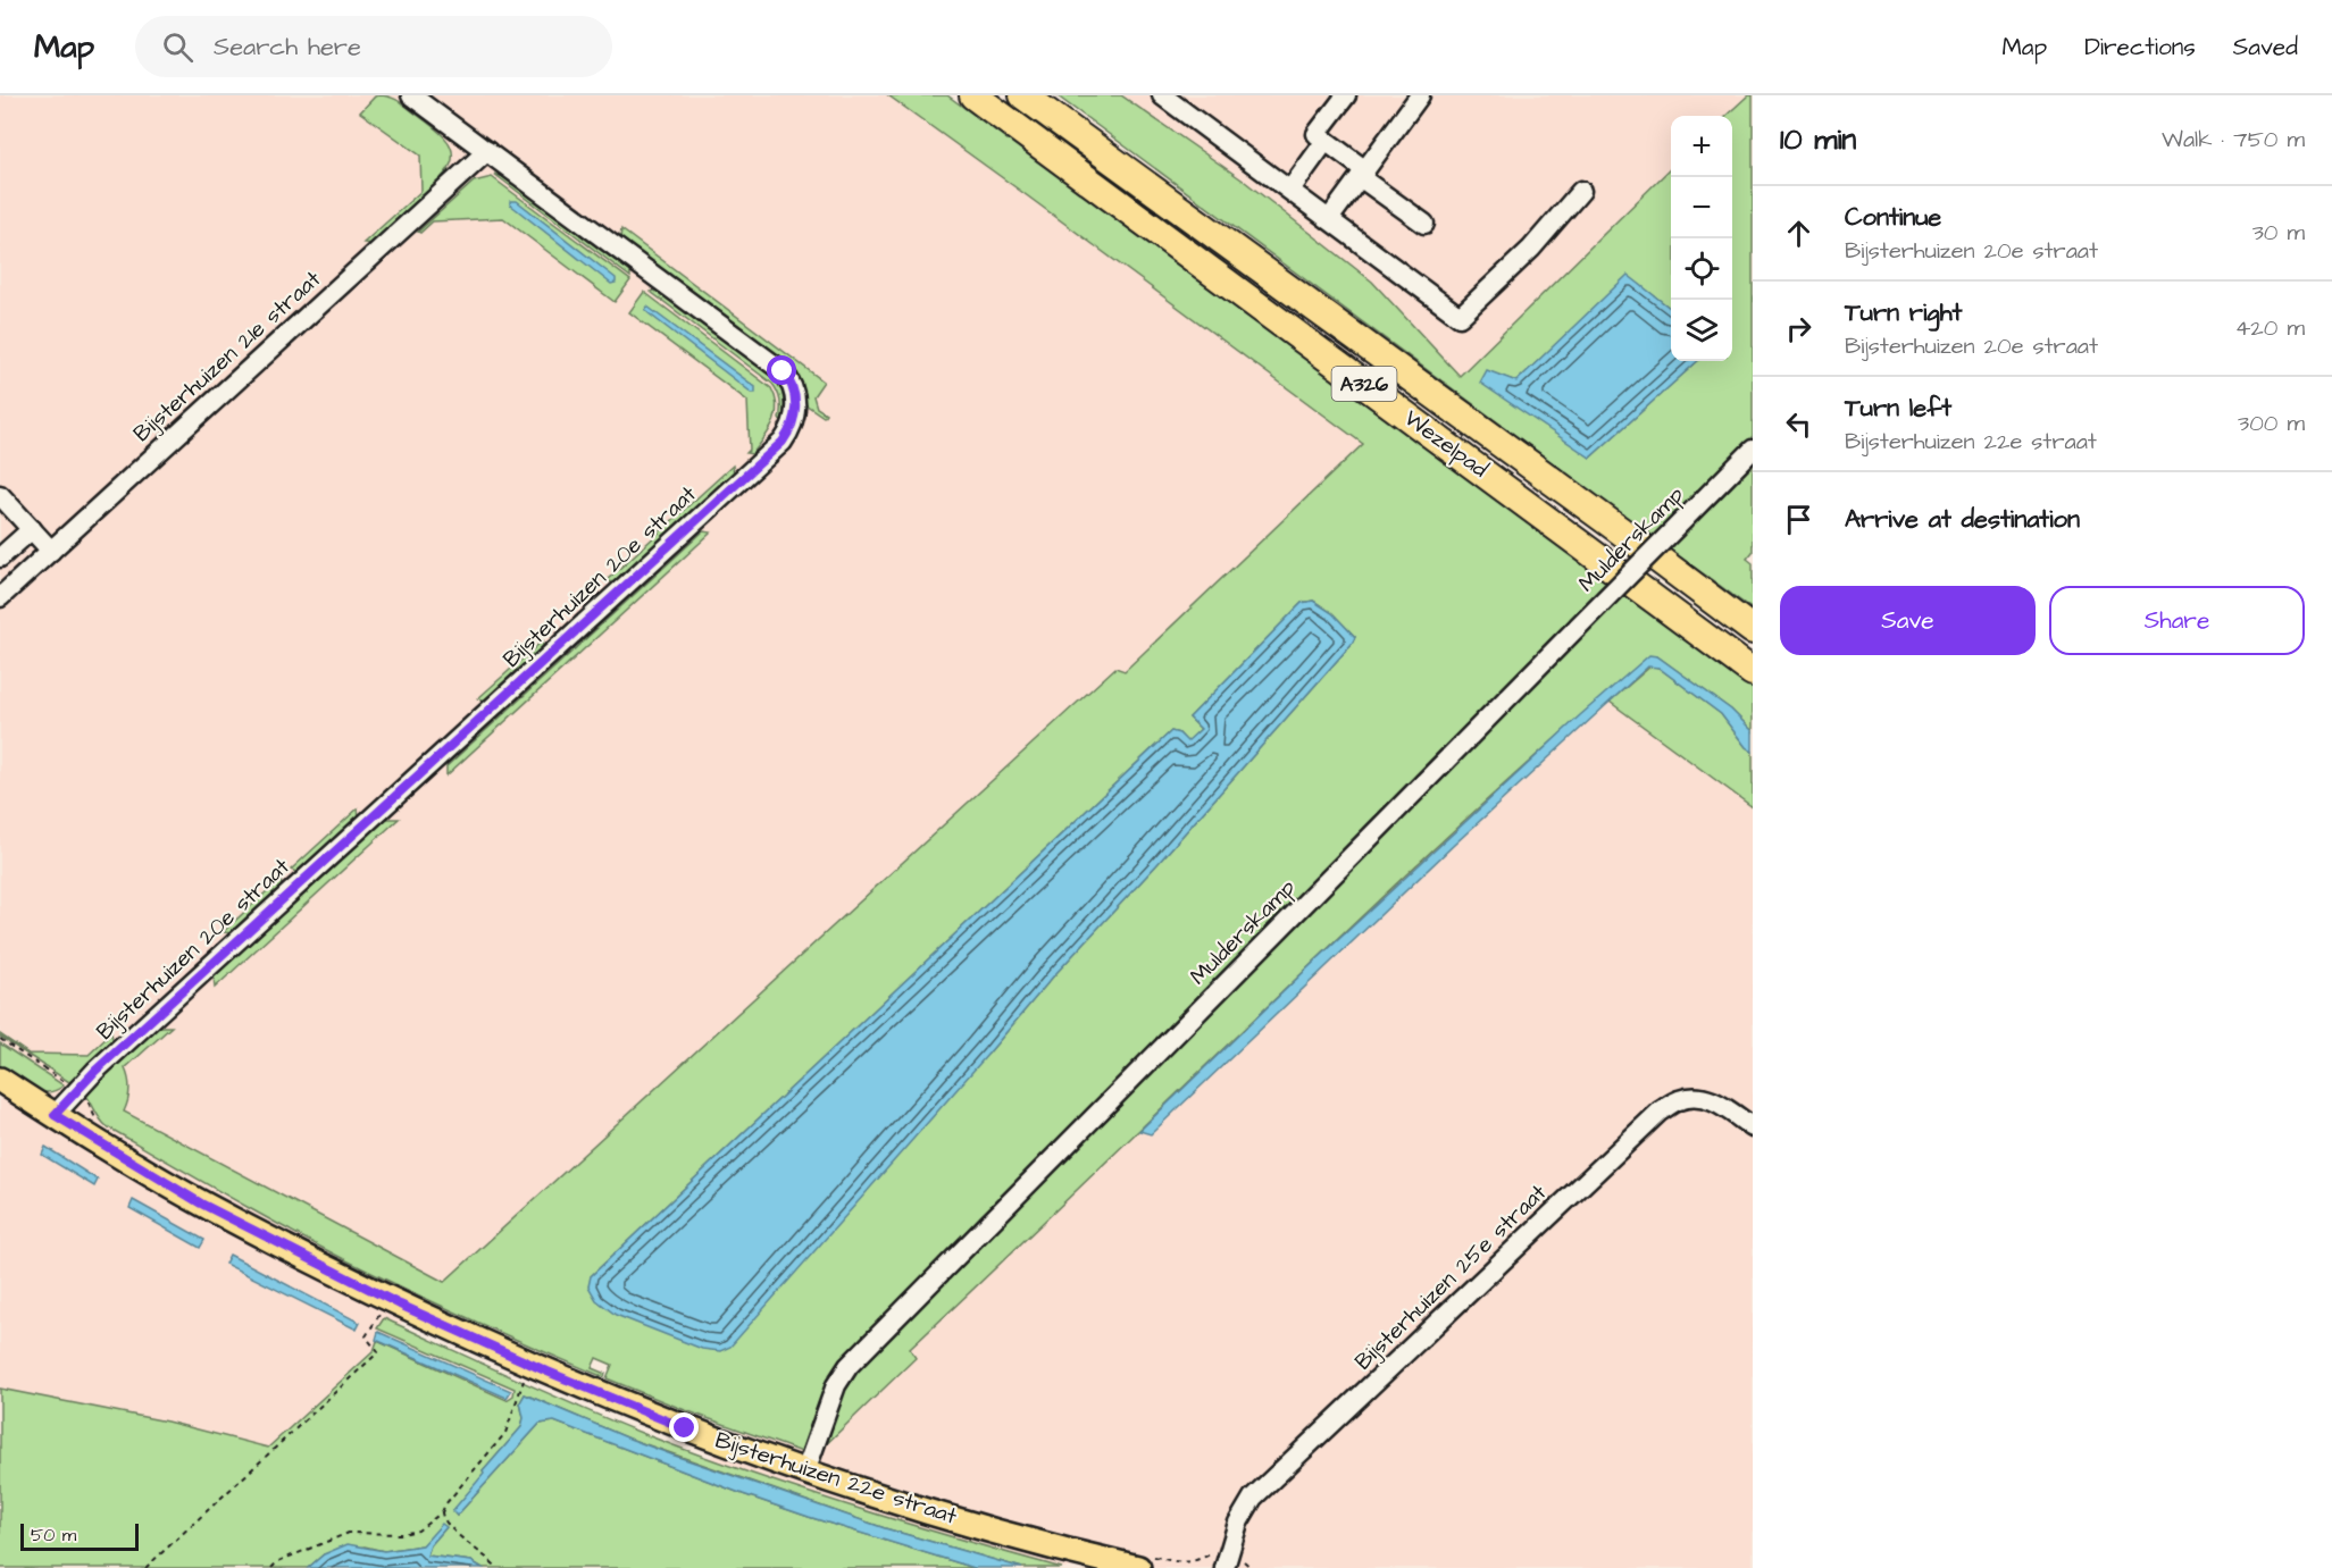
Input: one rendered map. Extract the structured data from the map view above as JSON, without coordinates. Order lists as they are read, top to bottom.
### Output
{
  "streets": {
    "highway": ["A326", "Wezelpad"],
    "main road": ["Bijsterhuizen 22e straat"],
    "street": [
      "Bijsterhuizen 21e straat",
      "Mulderskamp",
      "Bijsterhuizen 20e straat",
      "Bijsterhuizen 25e straat"
    ]
  },
  "crossings": [
    ["Bijsterhuizen 21e straat", "Bijsterhuizen 20e straat"],
    ["Mulderskamp", "Bijsterhuizen 22e straat"],
    ["Bijsterhuizen 20e straat", "Bijsterhuizen 22e straat"]
  ],
  "scale_bar": "50 m",
  "page": {
    "header": "Map",
    "search": "Search here",
    "nav": ["Map", "Directions", "Saved"],
    "heading": ["10 min", "Walk · 750 m"],
    "map_buttons": ["+", "−"],
    "list": [
      ["Continue", "Bijsterhuizen 20e straat", "30 m"],
      ["Turn right", "Bijsterhuizen 20e straat", "420 m"],
      ["Turn left", "Bijsterhuizen 22e straat", "300 m"],
      "Arrive at destination"
    ],
    "buttons": ["Save", "Share"],
    "scale": "50 m"
  }
}
